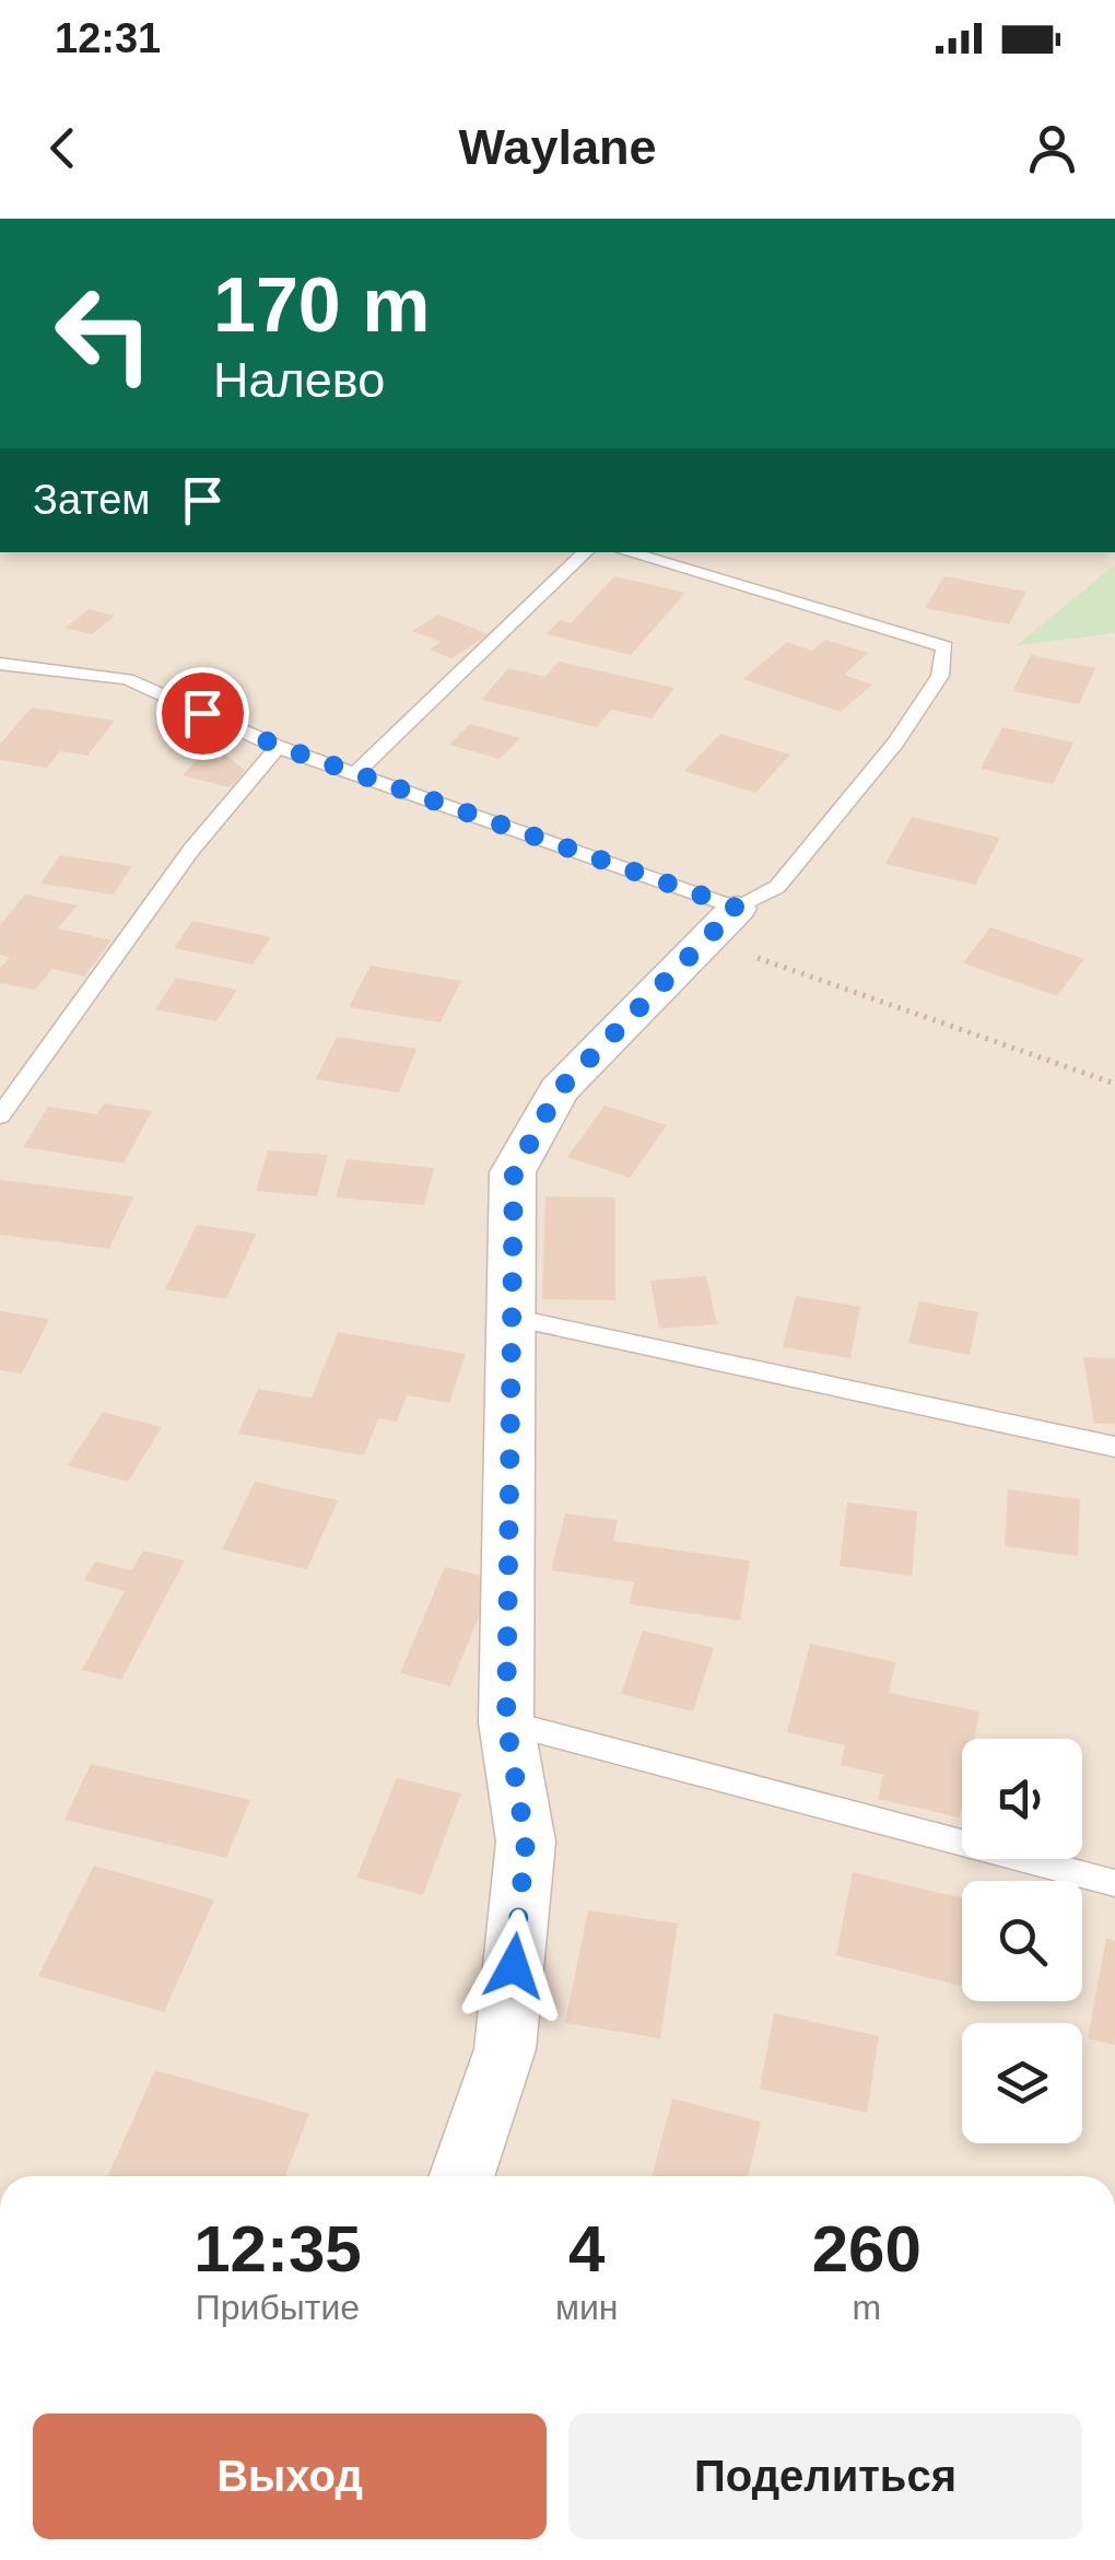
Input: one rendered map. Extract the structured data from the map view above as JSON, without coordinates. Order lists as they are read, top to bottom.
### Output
{
  "page": {
    "status": "12:31",
    "header": "Waylane",
    "turn": ["170 m", "Налево"],
    "then": "Затем",
    "eta": [
      "12:35",
      "Прибытие",
      "4",
      "мин",
      "260",
      "m"
    ],
    "buttons": ["Выход", "Поделиться"]
  }
}
